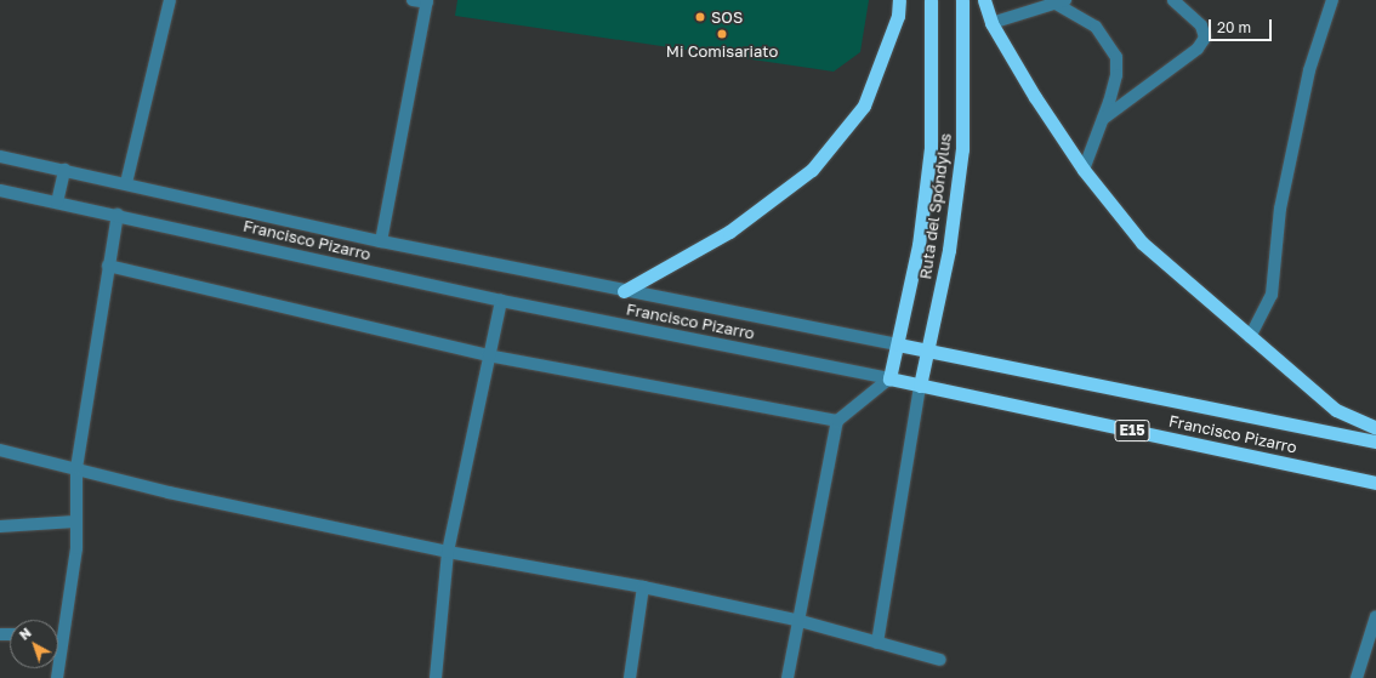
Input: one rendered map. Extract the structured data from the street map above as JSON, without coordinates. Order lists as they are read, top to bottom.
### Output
{
  "streets": {
    "highway": ["Ruta del Spóndylus", "Francisco Pizarro", "E15"]
  },
  "crossings": [
    ["Ruta del Spóndylus", "Francisco Pizarro"]
  ],
  "places": ["SOS", "Mi Comisariato"],
  "scale_bar": "20 m",
  "north": "top left"
}
